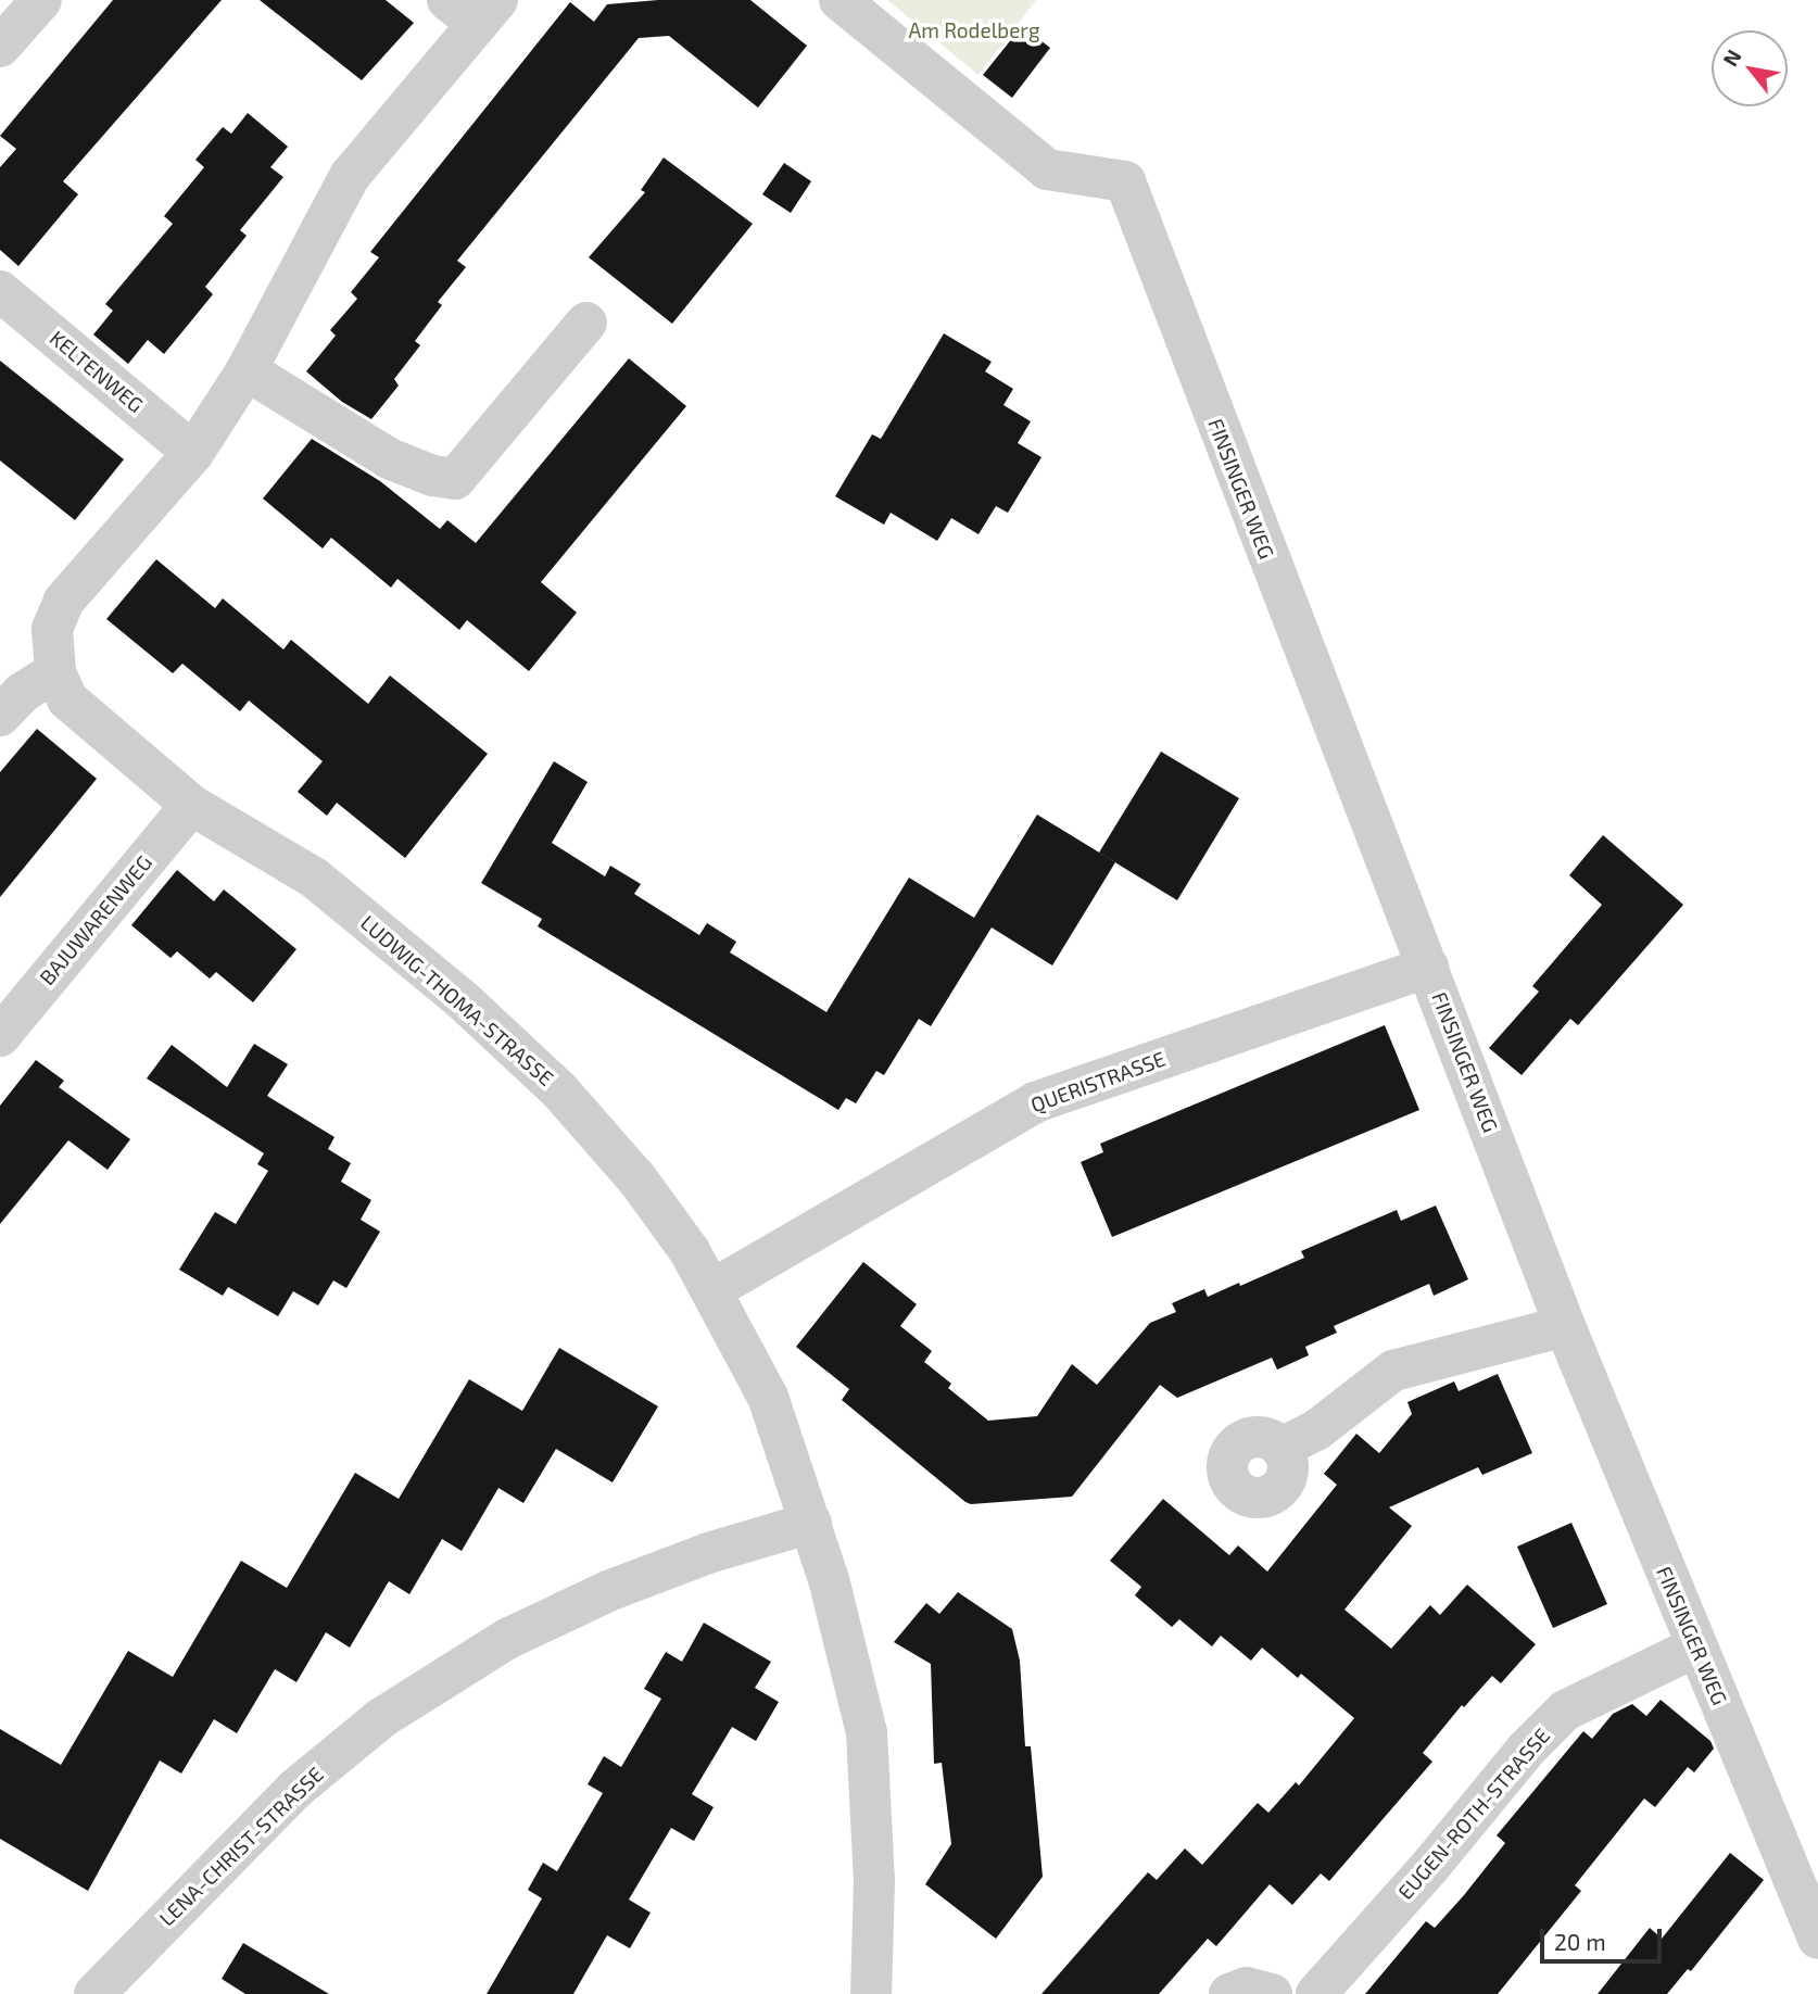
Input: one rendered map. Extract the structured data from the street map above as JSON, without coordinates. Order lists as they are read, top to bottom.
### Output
{
  "streets": {
    "street": [
      "KELTENWEG",
      "FINSINGER WEG",
      "BAJUWARENWEG",
      "LUDWIG-THOMA-STRASSE",
      "QUERISTRASSE",
      "EUGEN-ROTH-STRASSE",
      "LENA-CHRIST-STRASSE"
    ]
  },
  "crossings": [
    ["KELTENWEG", "LUDWIG-THOMA-STRASSE"],
    ["FINSINGER WEG", "QUERISTRASSE"],
    ["FINSINGER WEG", "EUGEN-ROTH-STRASSE"],
    ["BAJUWARENWEG", "LUDWIG-THOMA-STRASSE"],
    ["LUDWIG-THOMA-STRASSE", "QUERISTRASSE"],
    ["LUDWIG-THOMA-STRASSE", "LENA-CHRIST-STRASSE"]
  ],
  "parks": ["Am Rodelberg"],
  "scale_bar": "20 m",
  "north": "top left"
}
